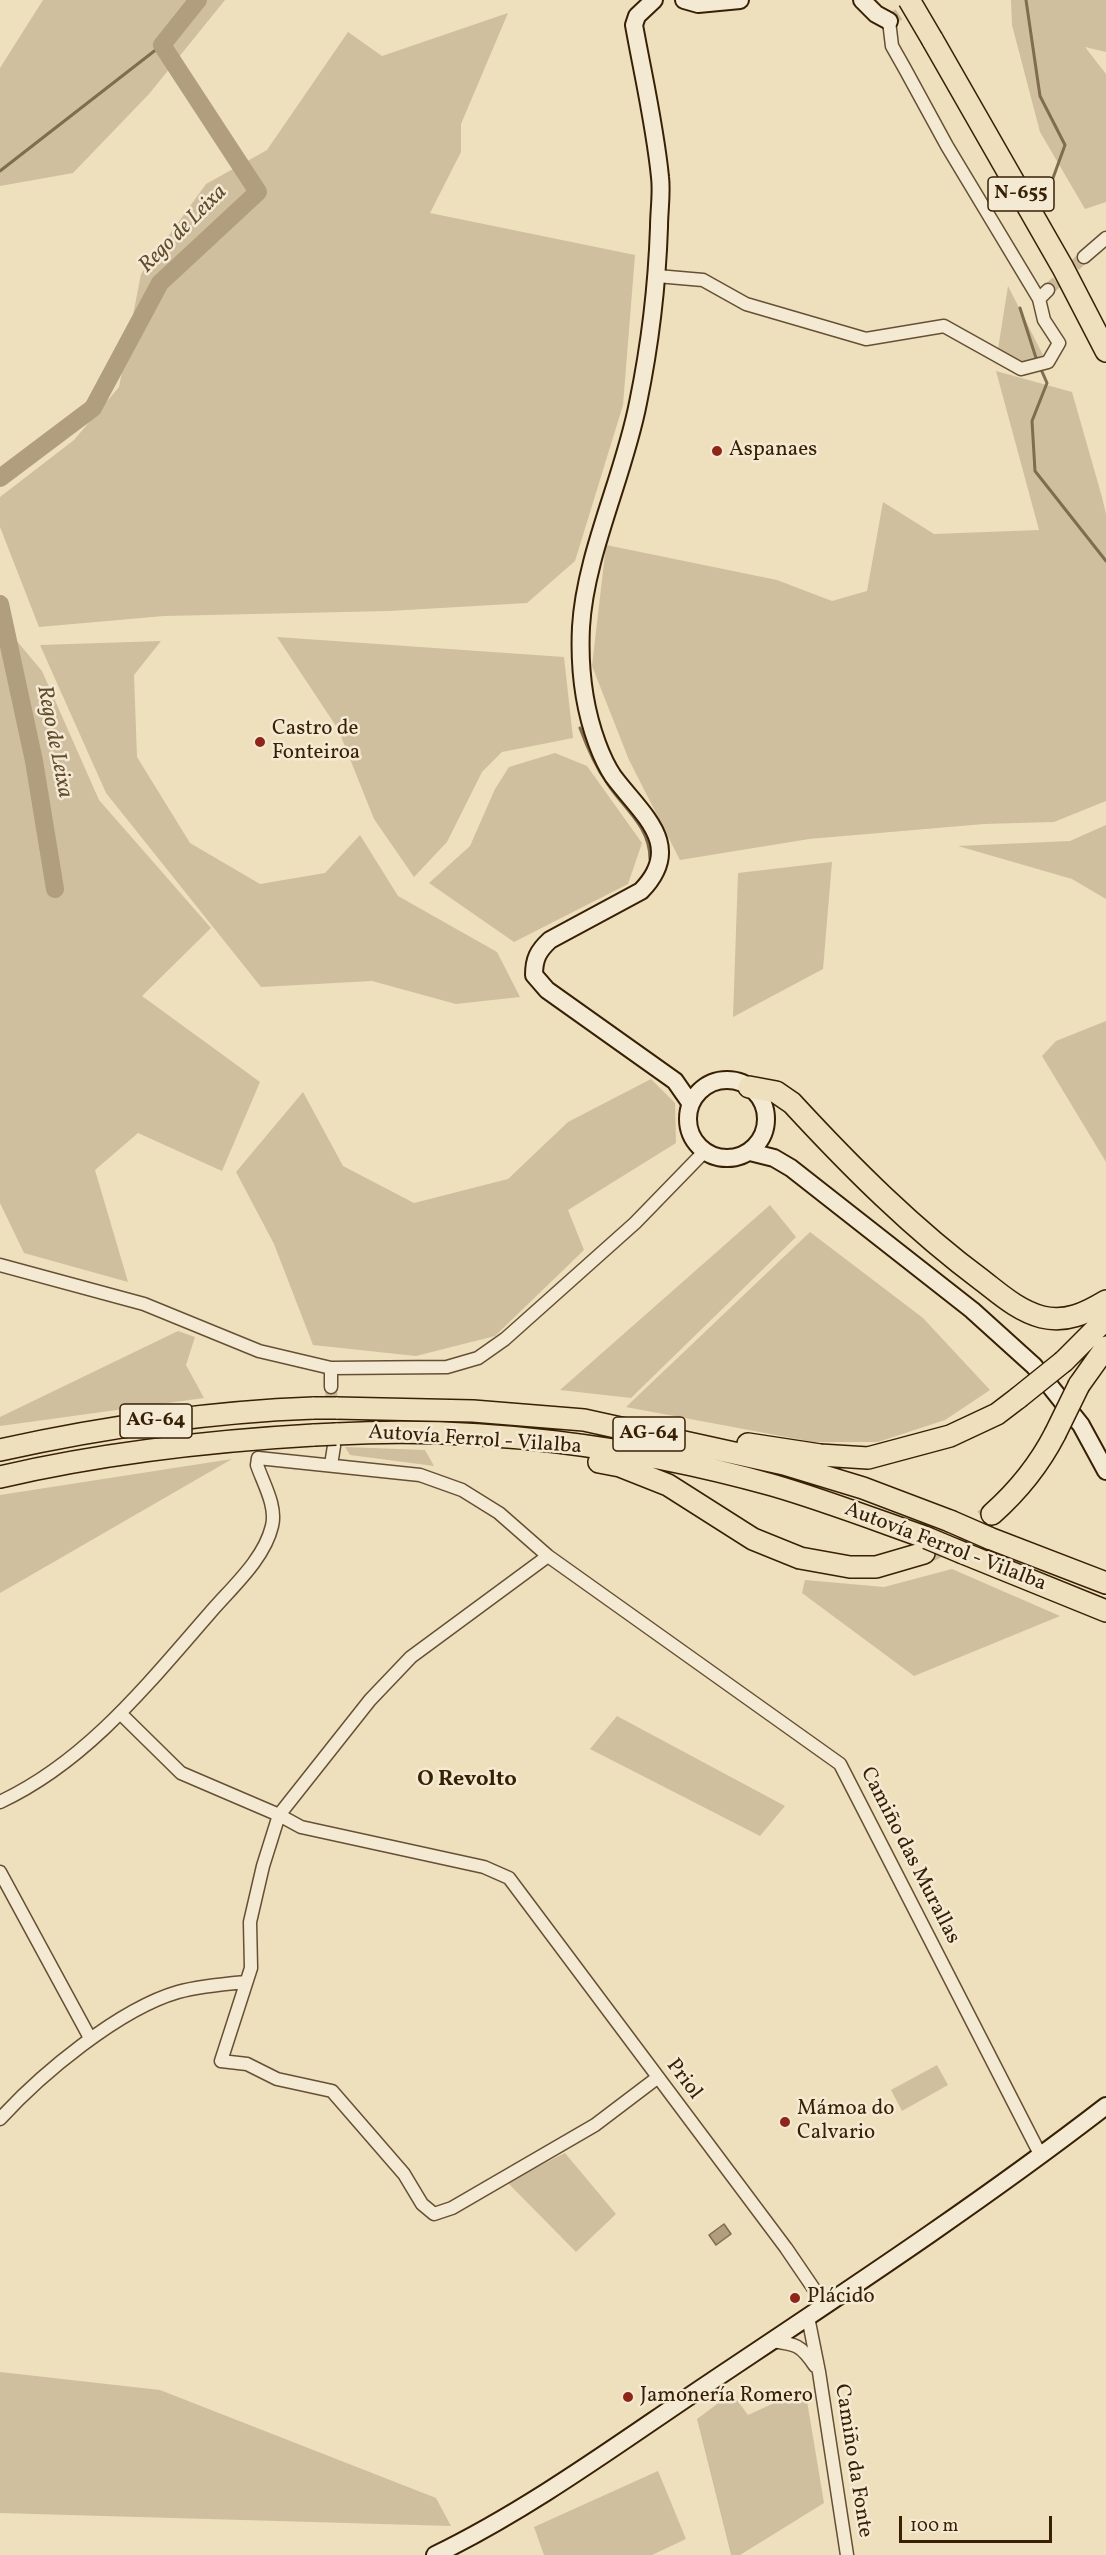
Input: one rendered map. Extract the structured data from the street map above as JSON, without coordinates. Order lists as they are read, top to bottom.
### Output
{
  "streets": {
    "highway": ["N-655", "AG-64", "Autovía Ferrol - Vilalba"],
    "street": ["Camiño das Murallas", "Priol", "Camiño da Fonte"]
  },
  "districts": ["O Revolto"],
  "water": ["Rego de Leixa"],
  "places": [
    "Aspanaes",
    "Castro de Fonteiroa",
    "Mámoa do Calvario",
    "Plácido",
    "Jamonería Romero"
  ],
  "scale_bar": "100 m"
}
